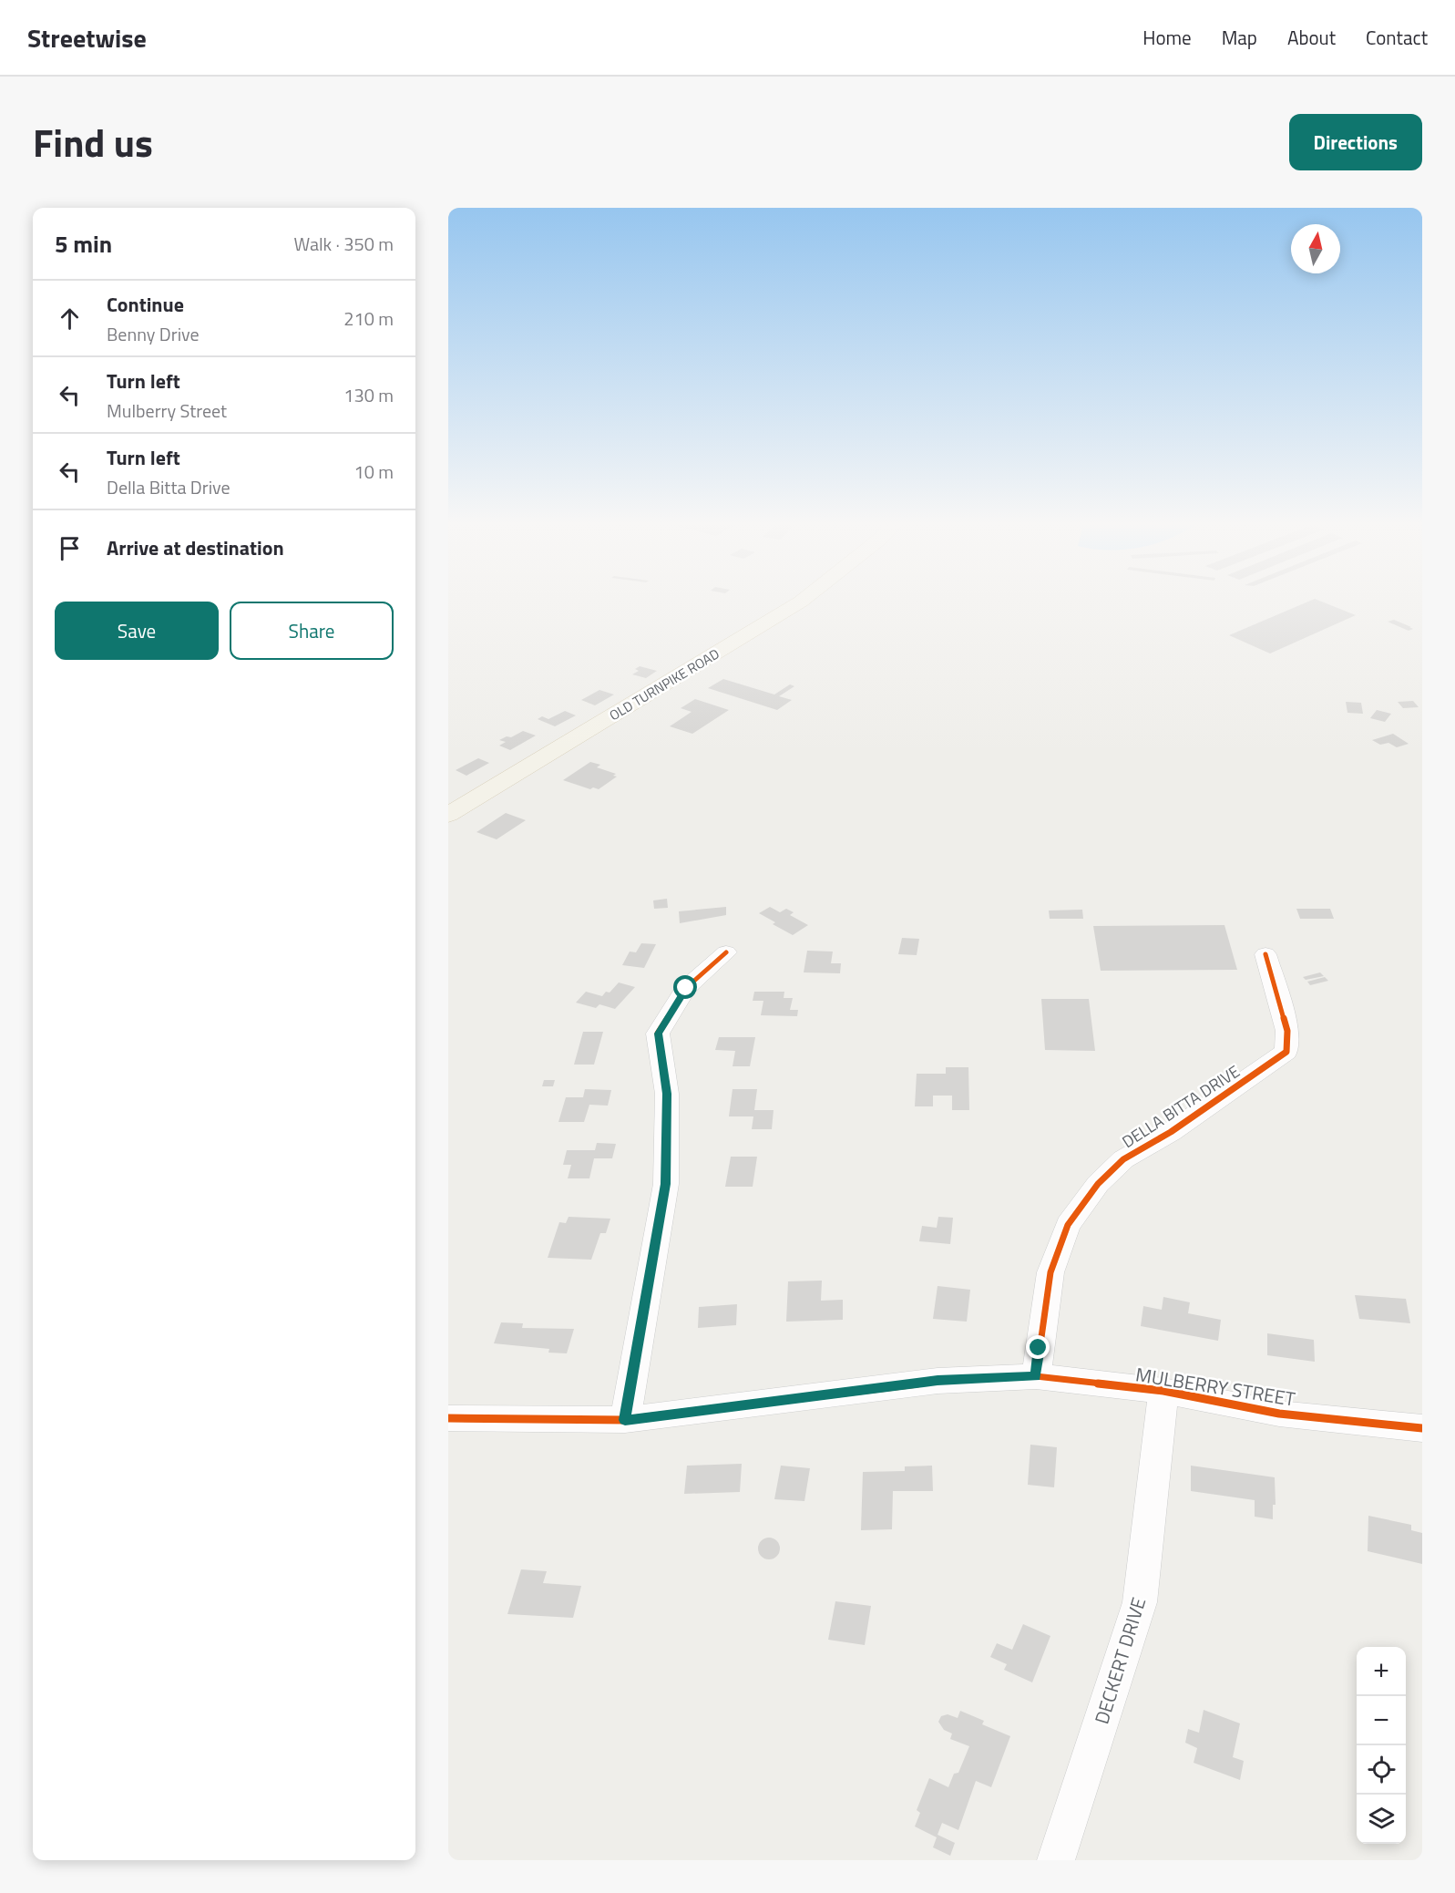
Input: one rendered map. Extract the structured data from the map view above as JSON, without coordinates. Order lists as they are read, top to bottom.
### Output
{
  "streets": {
    "main road": ["OLD TURNPIKE ROAD"],
    "street": ["DELLA BITTA DRIVE", "MULBERRY STREET", "DECKERT DRIVE"]
  },
  "crossings": [
    ["DELLA BITTA DRIVE", "MULBERRY STREET"],
    ["MULBERRY STREET", "DECKERT DRIVE"]
  ],
  "north": "top",
  "page": {
    "header": "Streetwise",
    "nav": [
      "Home",
      "Map",
      "About",
      "Contact"
    ],
    "title": "Find us",
    "buttons": [
      "Directions",
      ["Save", "Share"]
    ],
    "heading": ["5 min", "Walk · 350 m"],
    "list": [
      ["Continue", "Benny Drive", "210 m"],
      ["Turn left", "Mulberry Street", "130 m"],
      ["Turn left", "Della Bitta Drive", "10 m"],
      "Arrive at destination"
    ],
    "map_buttons": ["+", "−"]
  }
}
